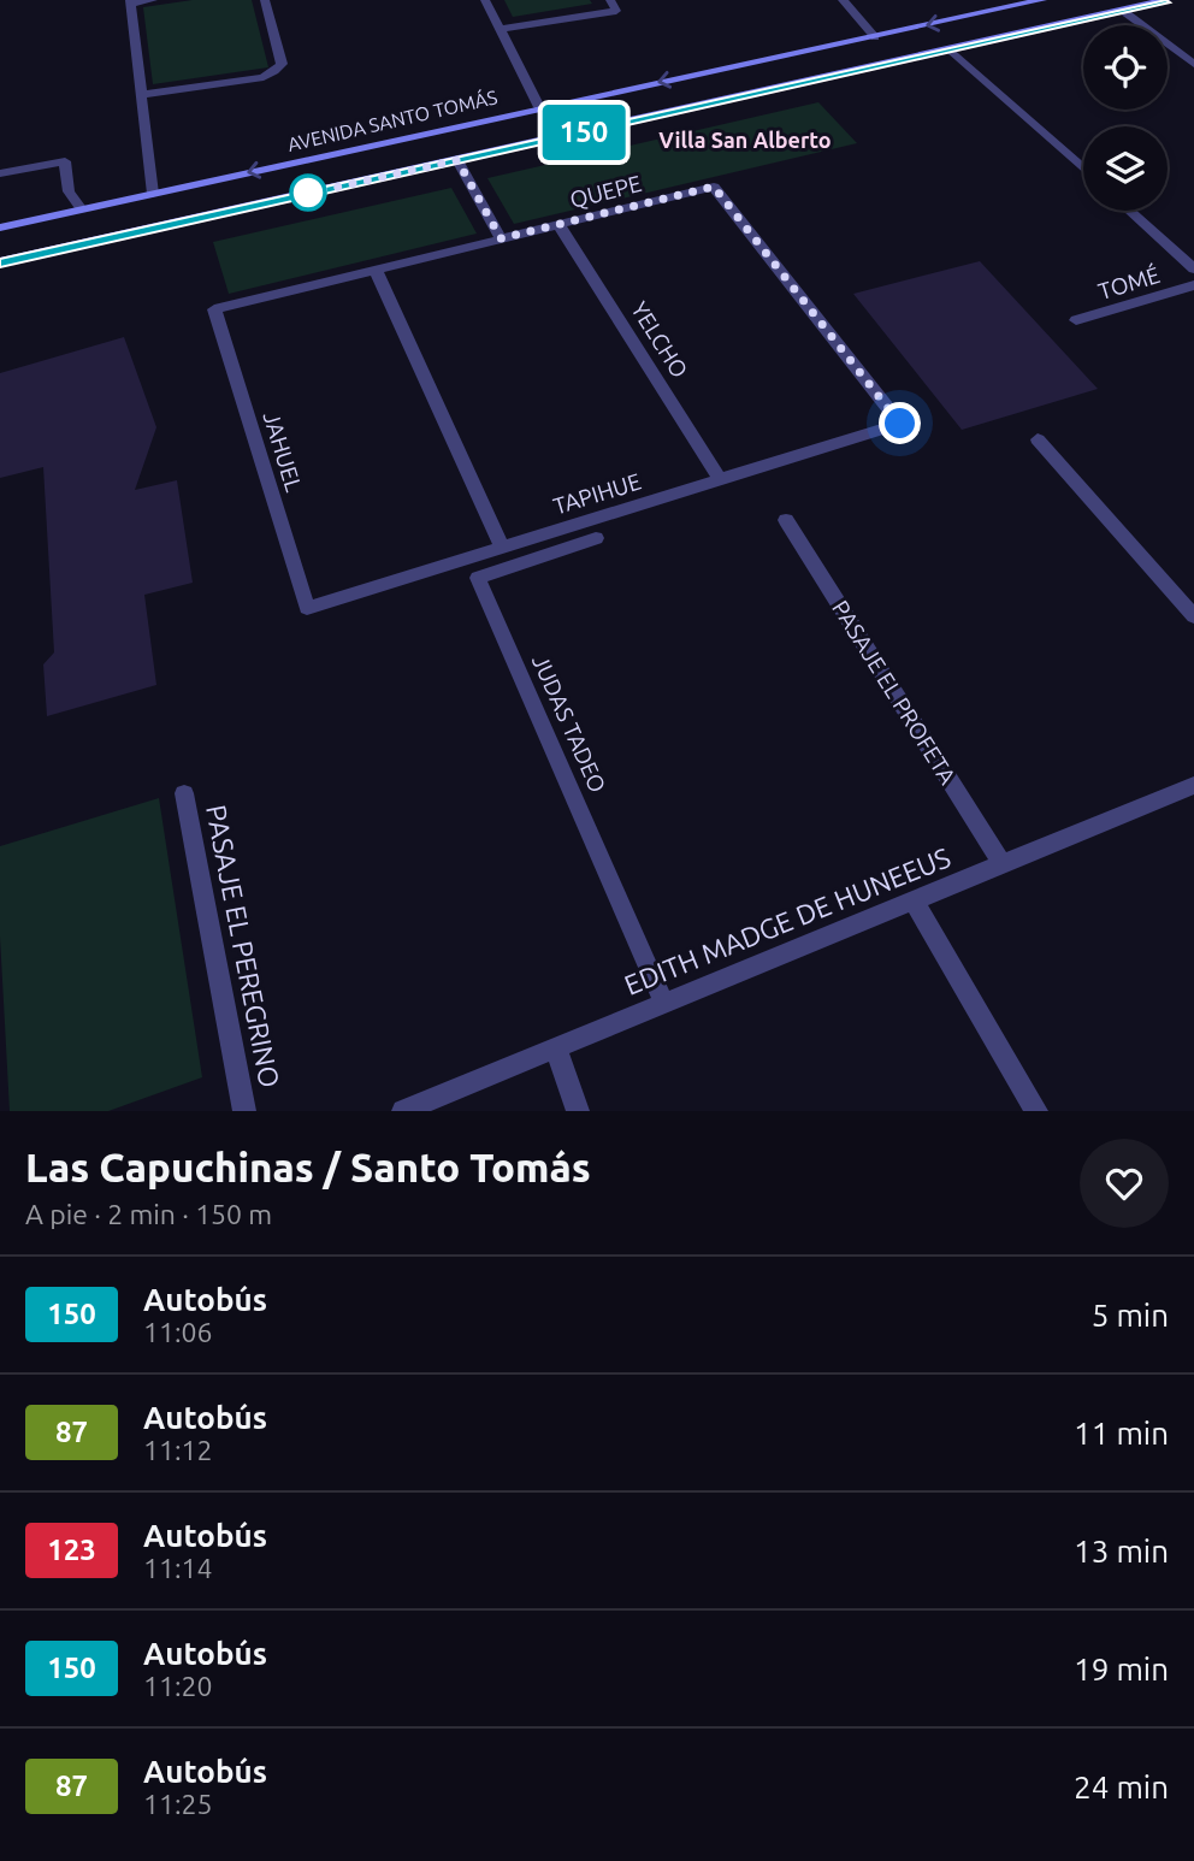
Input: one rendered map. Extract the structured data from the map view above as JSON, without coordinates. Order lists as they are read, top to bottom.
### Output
{
  "streets": {
    "main road": ["AVENIDA SANTO TOMÁS"],
    "street": [
      "QUEPE",
      "TOMÉ",
      "YELCHO",
      "JAHUEL",
      "TAPIHUE",
      "PASAJE EL PROFETA",
      "JUDAS TADEO",
      "EDITH MADGE DE HUNEEUS",
      "PASAJE EL PEREGRINO"
    ]
  },
  "crossings": [
    ["QUEPE", "YELCHO"],
    ["QUEPE", "JAHUEL"],
    ["QUEPE", "TAPIHUE"],
    ["YELCHO", "TAPIHUE"],
    ["JAHUEL", "TAPIHUE"],
    ["PASAJE EL PROFETA", "EDITH MADGE DE HUNEEUS"],
    ["JUDAS TADEO", "EDITH MADGE DE HUNEEUS"]
  ],
  "districts": ["Villa San Alberto"],
  "lines": ["bus line 150"],
  "page": {
    "on_map": "150",
    "heading": ["Las Capuchinas / Santo Tomás", "A pie · 2 min · 150 m"],
    "list": [
      {
        "mark": "150",
        "name": "Autobús",
        "note": "11:06",
        "value": "5 min"
      },
      {
        "mark": "87",
        "name": "Autobús",
        "note": "11:12",
        "value": "11 min"
      },
      {
        "mark": "123",
        "name": "Autobús",
        "note": "11:14",
        "value": "13 min"
      },
      {
        "mark": "150",
        "name": "Autobús",
        "note": "11:20",
        "value": "19 min"
      },
      {
        "mark": "87",
        "name": "Autobús",
        "note": "11:25",
        "value": "24 min"
      }
    ]
  }
}
